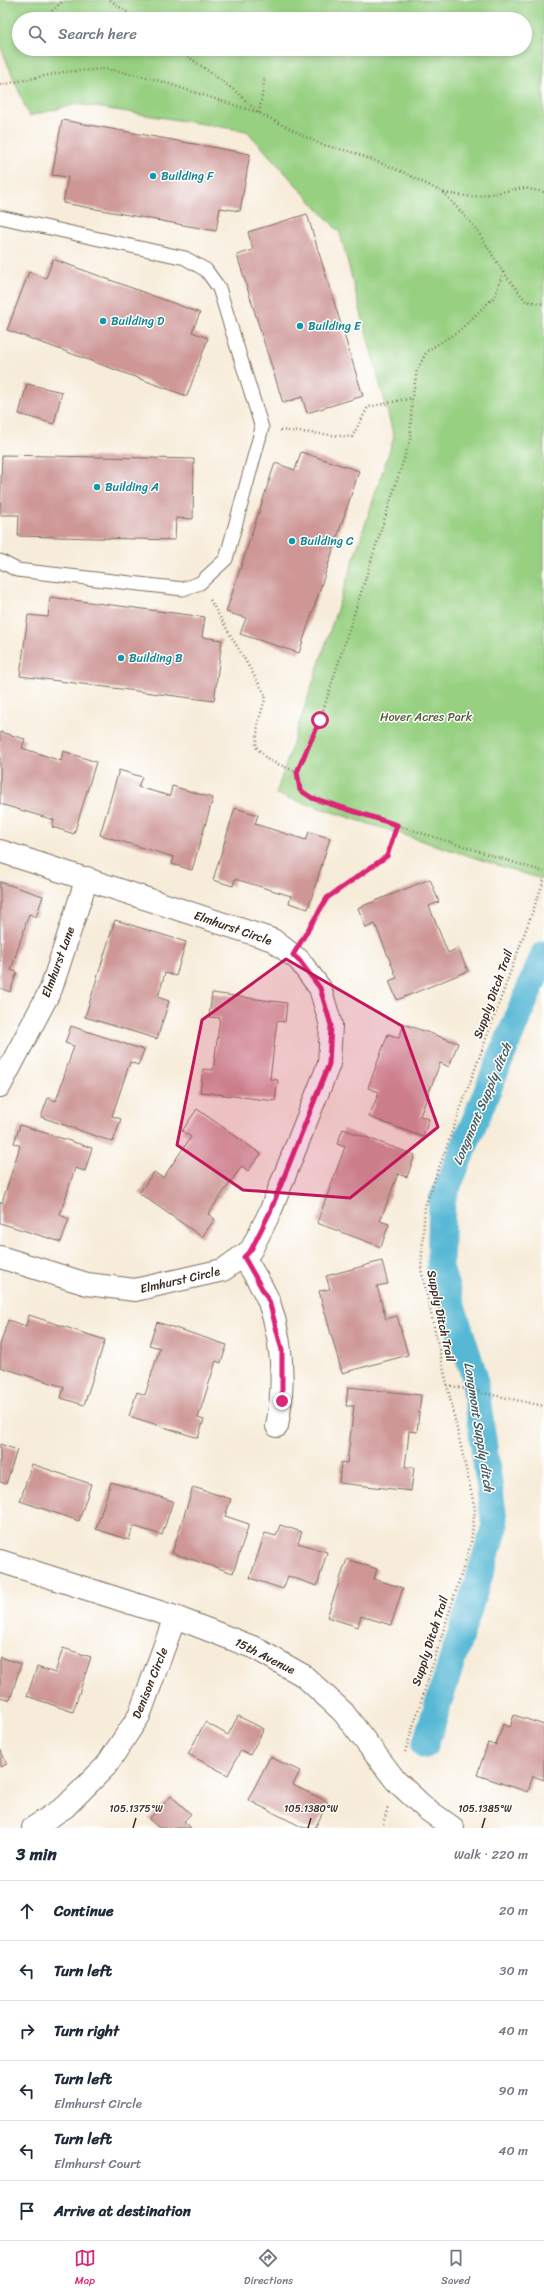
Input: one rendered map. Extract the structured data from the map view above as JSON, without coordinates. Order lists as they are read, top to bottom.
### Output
{
  "streets": {
    "street": [
      "Elmhurst Circle",
      "Elmhurst Lane",
      "15th Avenue",
      "Denison Circle"
    ],
    "path": ["Supply Ditch Trail"]
  },
  "crossings": [
    ["Elmhurst Circle", "Elmhurst Lane"],
    ["15th Avenue", "Denison Circle"]
  ],
  "water": ["Longmont Supply ditch"],
  "parks": ["Hover Acres Park"],
  "places": [
    "Building F",
    "Building D",
    "Building E",
    "Building A",
    "Building C",
    "Building B"
  ],
  "page": {
    "search": "Search here",
    "heading": ["3 min", "Walk · 220 m"],
    "list": [
      ["Continue", "20 m"],
      ["Turn left", "30 m"],
      ["Turn right", "40 m"],
      ["Turn left", "Elmhurst Circle", "90 m"],
      ["Turn left", "Elmhurst Court", "40 m"],
      "Arrive at destination"
    ],
    "nav": ["Map", "Directions", "Saved"]
  },
  "coordinates": ["105.1375°W", "105.1380°W", "105.1385°W"]
}
